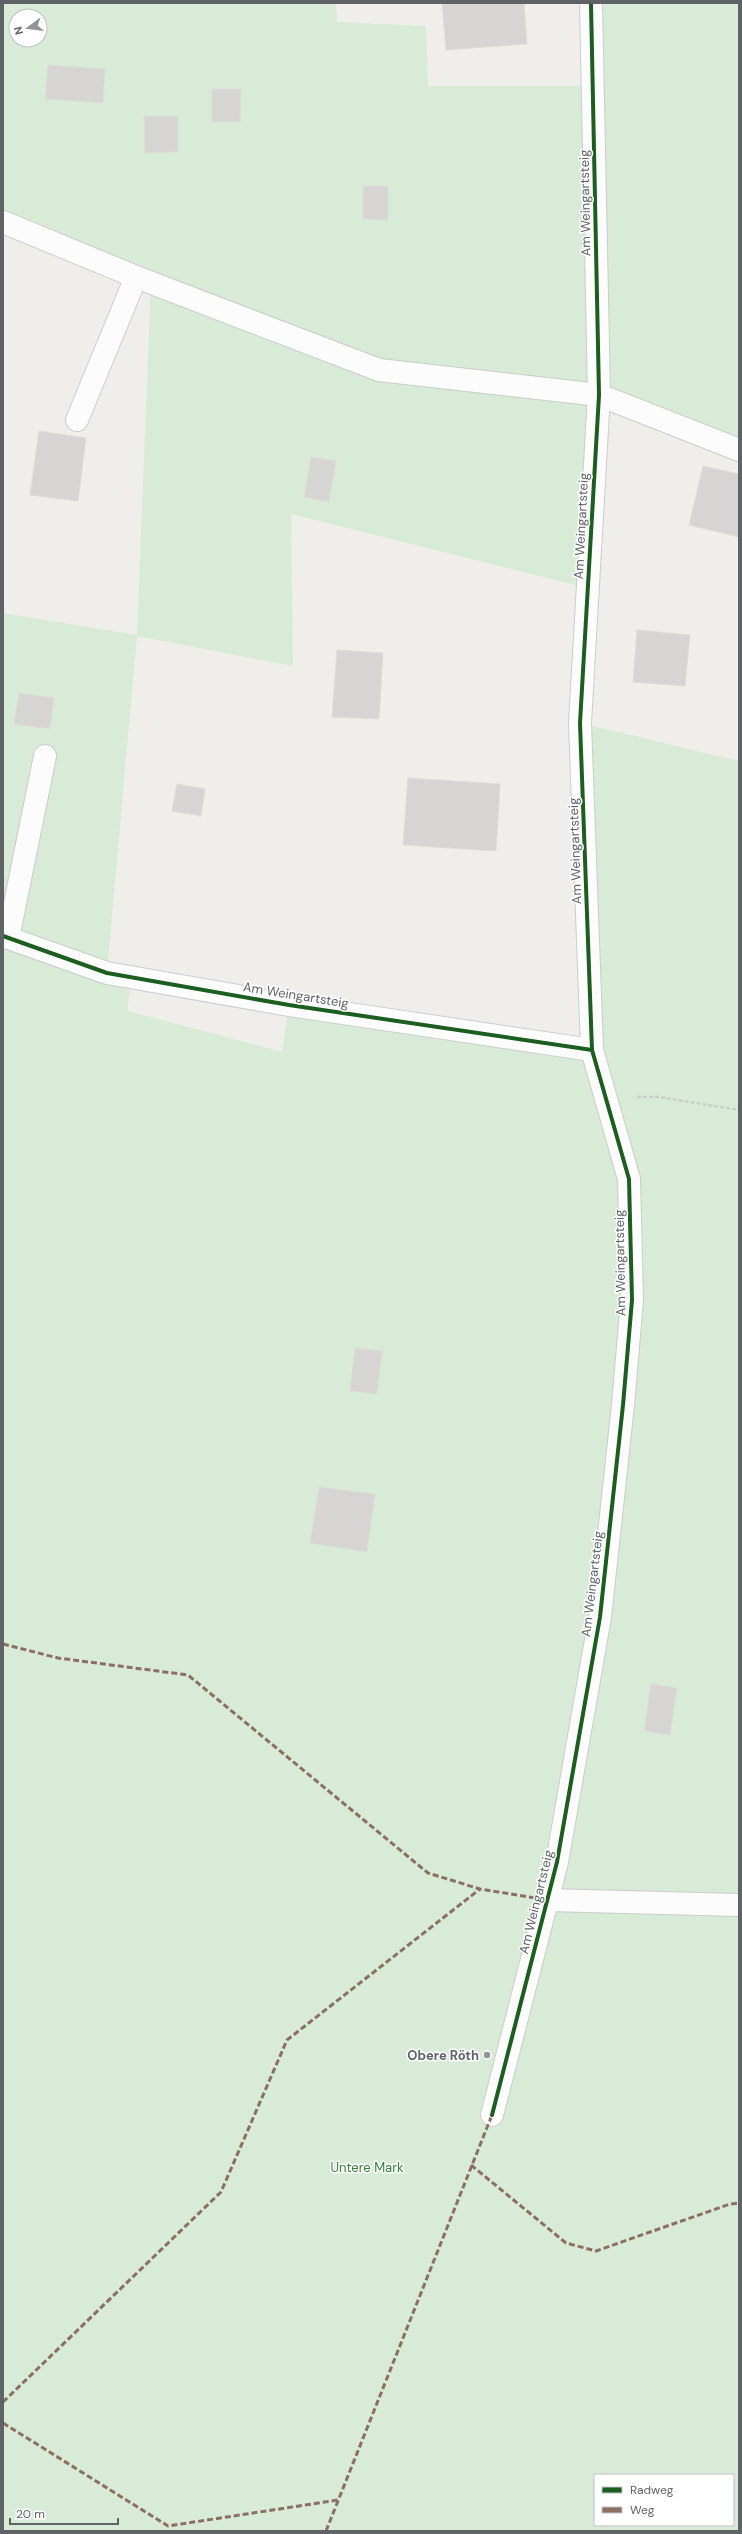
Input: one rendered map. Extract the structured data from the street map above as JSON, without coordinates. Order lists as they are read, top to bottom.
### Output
{
  "streets": {
    "street": ["Am Weingartsteig"]
  },
  "parks": ["Untere Mark"],
  "places": ["Obere Röth"],
  "legend": ["Radweg", "Weg"],
  "scale_bar": "20 m",
  "north": "left"
}
